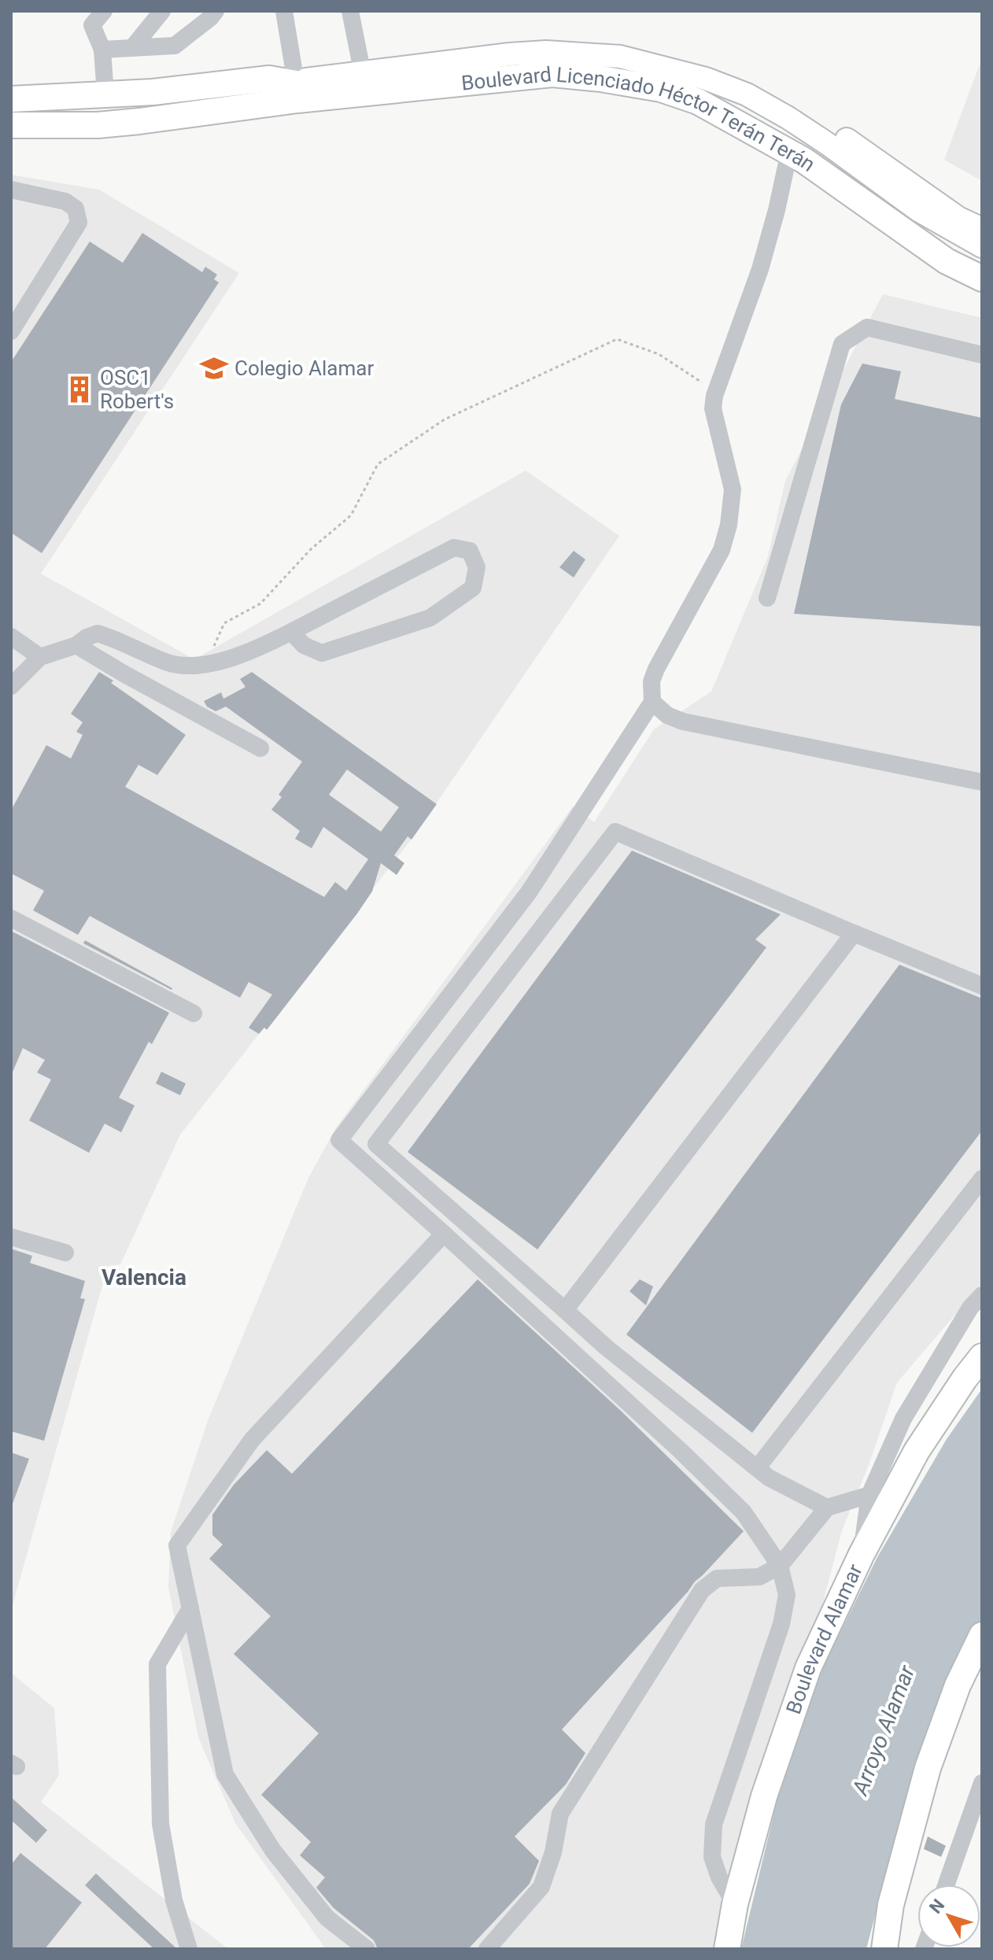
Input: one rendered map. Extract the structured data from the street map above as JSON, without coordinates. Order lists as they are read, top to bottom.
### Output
{
  "streets": {
    "highway": ["Boulevard Licenciado Héctor Terán Terán", "Boulevard Alamar"]
  },
  "districts": ["Valencia"],
  "water": ["Arroyo Alamar"],
  "places": {
    "school or university": ["Colegio Alamar"],
    "building": ["OSC1 Robert's"]
  },
  "north": "top left"
}
